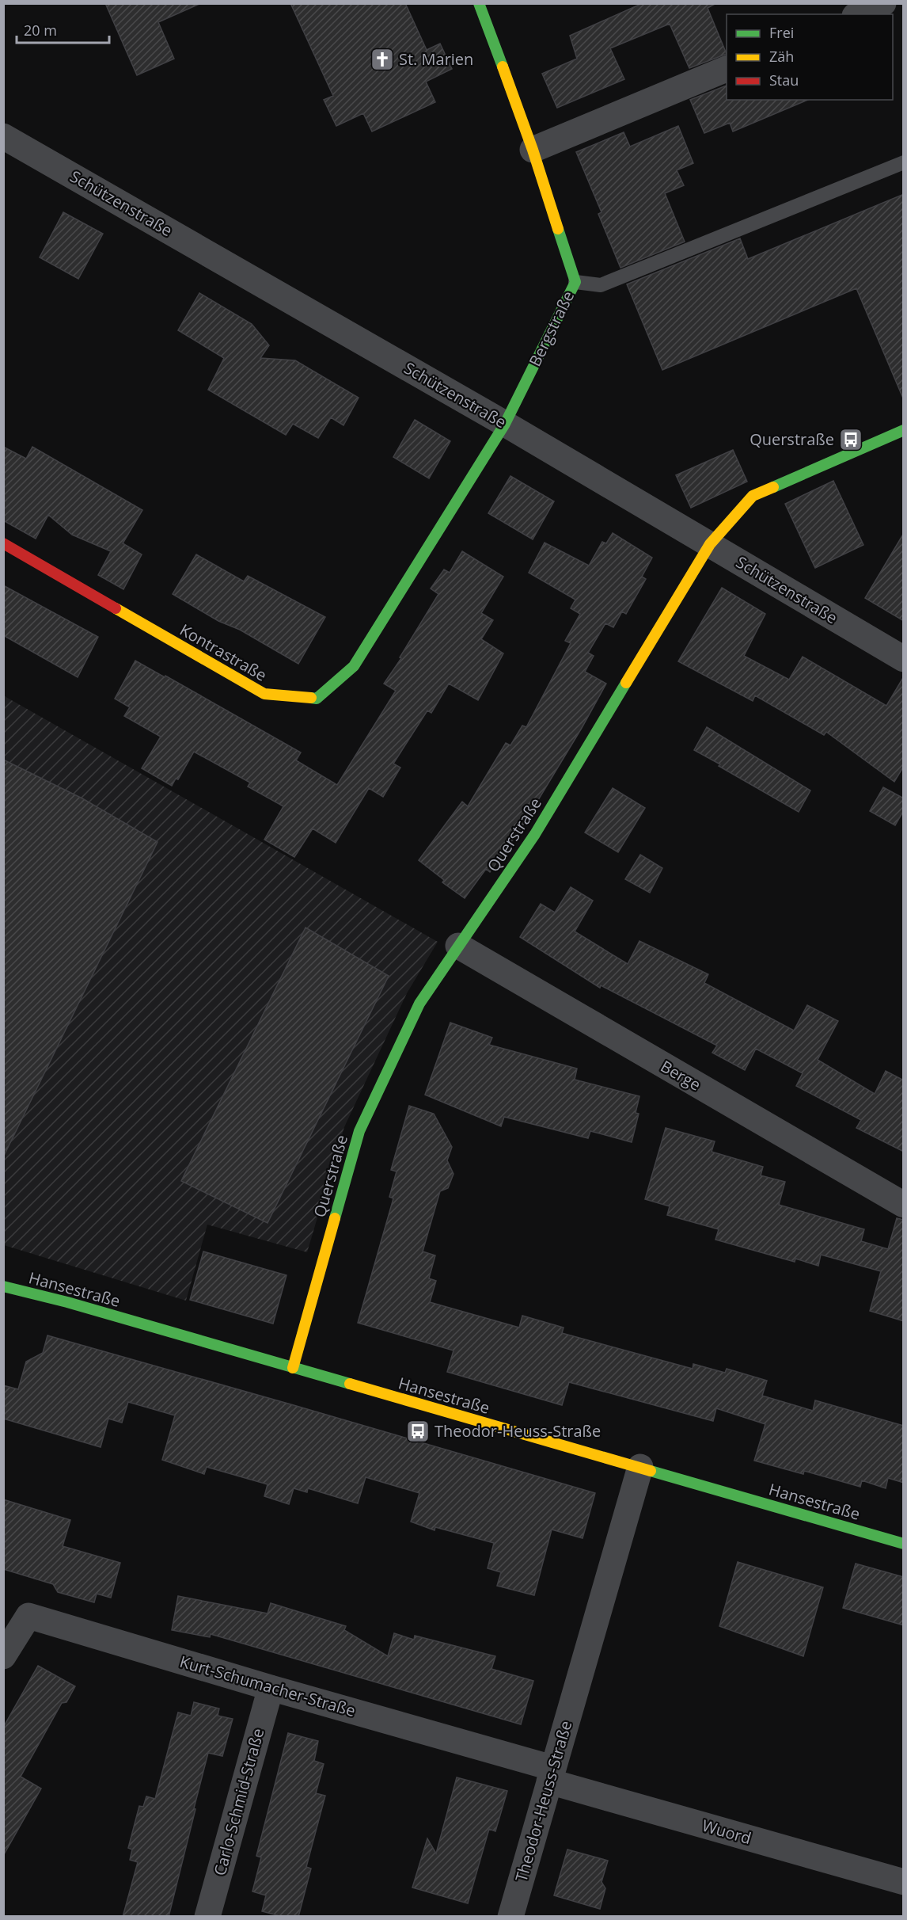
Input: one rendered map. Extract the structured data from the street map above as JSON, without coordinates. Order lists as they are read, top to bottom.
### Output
{
  "streets": {
    "street": [
      "Schützenstraße",
      "Bergstraße",
      "Kontrastraße",
      "Querstraße",
      "Berge",
      "Hansestraße",
      "Kurt-Schumacher-Straße",
      "Theodor-Heuss-Straße",
      "Carlo-Schmid-Straße",
      "Wuord"
    ]
  },
  "crossings": [
    ["Schützenstraße", "Bergstraße"],
    ["Schützenstraße", "Kontrastraße"],
    ["Schützenstraße", "Querstraße"],
    ["Bergstraße", "Kontrastraße"],
    ["Querstraße", "Berge"],
    ["Querstraße", "Hansestraße"],
    ["Hansestraße", "Theodor-Heuss-Straße"],
    ["Kurt-Schumacher-Straße", "Theodor-Heuss-Straße"],
    ["Kurt-Schumacher-Straße", "Carlo-Schmid-Straße"],
    ["Kurt-Schumacher-Straße", "Wuord"],
    ["Theodor-Heuss-Straße", "Wuord"]
  ],
  "places": {
    "church": ["St. Marien"],
    "bus stop": ["Querstraße", "Theodor-Heuss-Straße"]
  },
  "legend": ["Frei", "Zäh", "Stau"],
  "scale_bar": "20 m"
}
